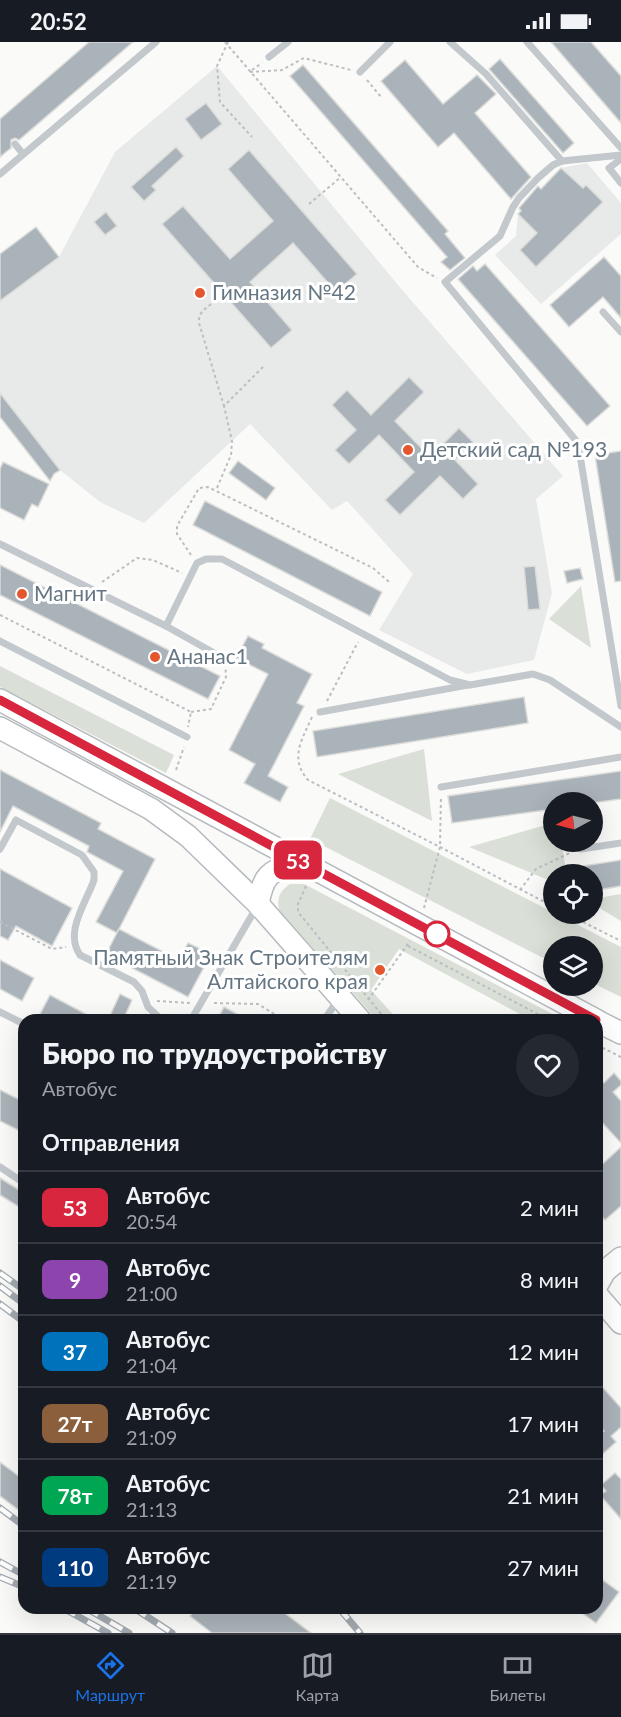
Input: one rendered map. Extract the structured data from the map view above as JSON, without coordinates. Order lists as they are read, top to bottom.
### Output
{
  "places": [
    "Гимназия №42",
    "Детский сад №193",
    "Магнит",
    "Ананас1",
    "Памятный Знак Строителям Алтайского края"
  ],
  "lines": ["bus line 53"],
  "north": "left",
  "page": {
    "status": "20:52",
    "on_map": "53",
    "heading": [
      ["Бюро по трудоустройству", "Автобус"],
      "Отправления"
    ],
    "list": [
      {
        "mark": "53",
        "name": "Автобус",
        "note": "20:54",
        "value": "2 мин"
      },
      {
        "mark": "9",
        "name": "Автобус",
        "note": "21:00",
        "value": "8 мин"
      },
      {
        "mark": "37",
        "name": "Автобус",
        "note": "21:04",
        "value": "12 мин"
      },
      {
        "mark": "27т",
        "name": "Автобус",
        "note": "21:09",
        "value": "17 мин"
      },
      {
        "mark": "78т",
        "name": "Автобус",
        "note": "21:13",
        "value": "21 мин"
      },
      {
        "mark": "110",
        "name": "Автобус",
        "note": "21:19",
        "value": "27 мин"
      }
    ],
    "tabs": ["Маршрут", "Карта", "Билеты"]
  }
}
